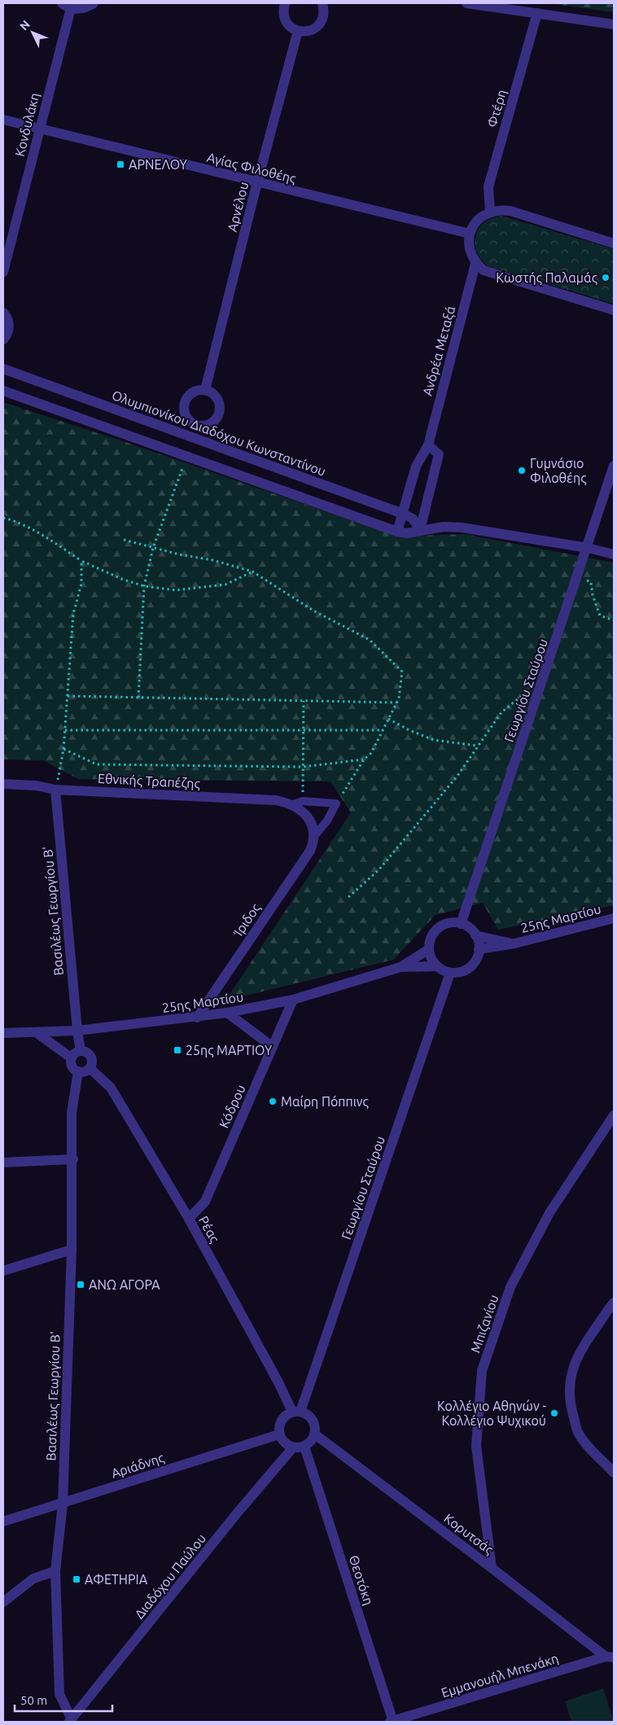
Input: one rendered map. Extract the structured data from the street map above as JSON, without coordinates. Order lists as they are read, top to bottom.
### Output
{
  "streets": {
    "street": [
      "Φτέρη",
      "Κονδυλάκη",
      "Αγίας Φιλοθέης",
      "Αρνέλου",
      "Ανδρέα Μεταξά",
      "Ολυμπιονίκου Διαδόχου Κωνσταντίνου",
      "Γεωργίου Σταύρου",
      "Εθνικής Τραπέζης",
      "Βασιλέως Γεωργίου Β'",
      "25ης Μαρτίου",
      "Ίριδος",
      "Κόδρου",
      "Ρέας",
      "Μπιζανίου",
      "Αριάδνης",
      "Κορυτσάς",
      "Διαδόχου Παύλου",
      "Θεοτόκη",
      "Εμμανουήλ Μπενάκη"
    ]
  },
  "crossings": [
    ["Κονδυλάκη", "Αγίας Φιλοθέης"],
    ["Αγίας Φιλοθέης", "Αρνέλου"],
    ["Ανδρέα Μεταξά", "Ολυμπιονίκου Διαδόχου Κωνσταντίνου"],
    ["Γεωργίου Σταύρου", "25ης Μαρτίου"],
    ["Γεωργίου Σταύρου", "Ρέας"],
    ["Γεωργίου Σταύρου", "Αριάδνης"],
    ["Γεωργίου Σταύρου", "Κορυτσάς"],
    ["Γεωργίου Σταύρου", "Διαδόχου Παύλου"],
    ["Γεωργίου Σταύρου", "Θεοτόκη"],
    ["Εθνικής Τραπέζης", "Βασιλέως Γεωργίου Β'"],
    ["Εθνικής Τραπέζης", "Ίριδος"],
    ["Βασιλέως Γεωργίου Β'", "25ης Μαρτίου"],
    ["Βασιλέως Γεωργίου Β'", "Ρέας"],
    ["Βασιλέως Γεωργίου Β'", "Αριάδνης"],
    ["Βασιλέως Γεωργίου Β'", "Διαδόχου Παύλου"],
    ["25ης Μαρτίου", "Ίριδος"],
    ["25ης Μαρτίου", "Κόδρου"],
    ["Κόδρου", "Ρέας"],
    ["Ρέας", "Αριάδνης"],
    ["Ρέας", "Κορυτσάς"],
    ["Ρέας", "Διαδόχου Παύλου"],
    ["Ρέας", "Θεοτόκη"],
    ["Μπιζανίου", "Κορυτσάς"],
    ["Αριάδνης", "Κορυτσάς"],
    ["Αριάδνης", "Διαδόχου Παύλου"],
    ["Αριάδνης", "Θεοτόκη"],
    ["Κορυτσάς", "Διαδόχου Παύλου"],
    ["Κορυτσάς", "Θεοτόκη"],
    ["Κορυτσάς", "Εμμανουήλ Μπενάκη"],
    ["Διαδόχου Παύλου", "Θεοτόκη"],
    ["Θεοτόκη", "Εμμανουήλ Μπενάκη"]
  ],
  "places": {
    "transit": [
      "ΑΡΝΕΛΟΥ",
      "25ης ΜΑΡΤΙΟΥ",
      "ΑΝΩ ΑΓΟΡΑ",
      "ΑΦΕΤΗΡΙΑ"
    ],
    "other": [
      "Κωστής Παλαμάς",
      "Γυμνάσιο Φιλοθέης",
      "Μαίρη Πόππινς",
      "Κολλέγιο Αθηνών - Κολλέγιο Ψυχικού"
    ]
  },
  "scale_bar": "50 m",
  "north": "top left"
}
